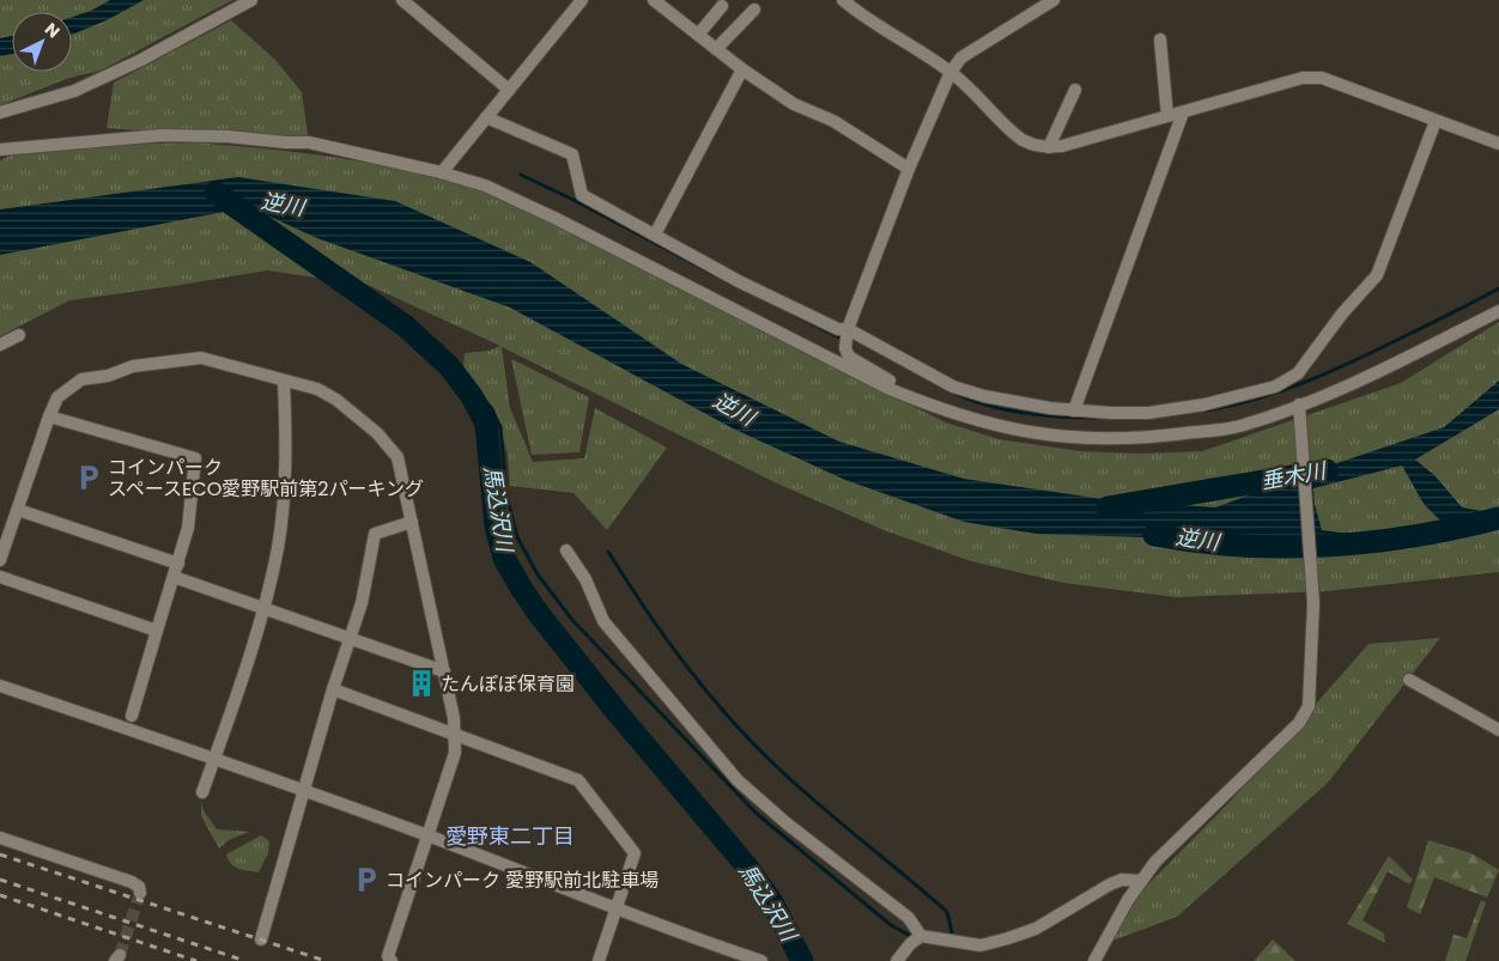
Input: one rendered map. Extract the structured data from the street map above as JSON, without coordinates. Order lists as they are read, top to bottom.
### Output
{
  "districts": ["愛野東二丁目"],
  "water": ["逆川", "垂木川", "馬込沢川"],
  "places": {
    "parking": ["コインパーク スペースECO愛野駅前第2パーキング", "コインパーク 愛野駅前北駐車場"],
    "building": ["たんぽぽ保育園"]
  },
  "north": "top right"
}
